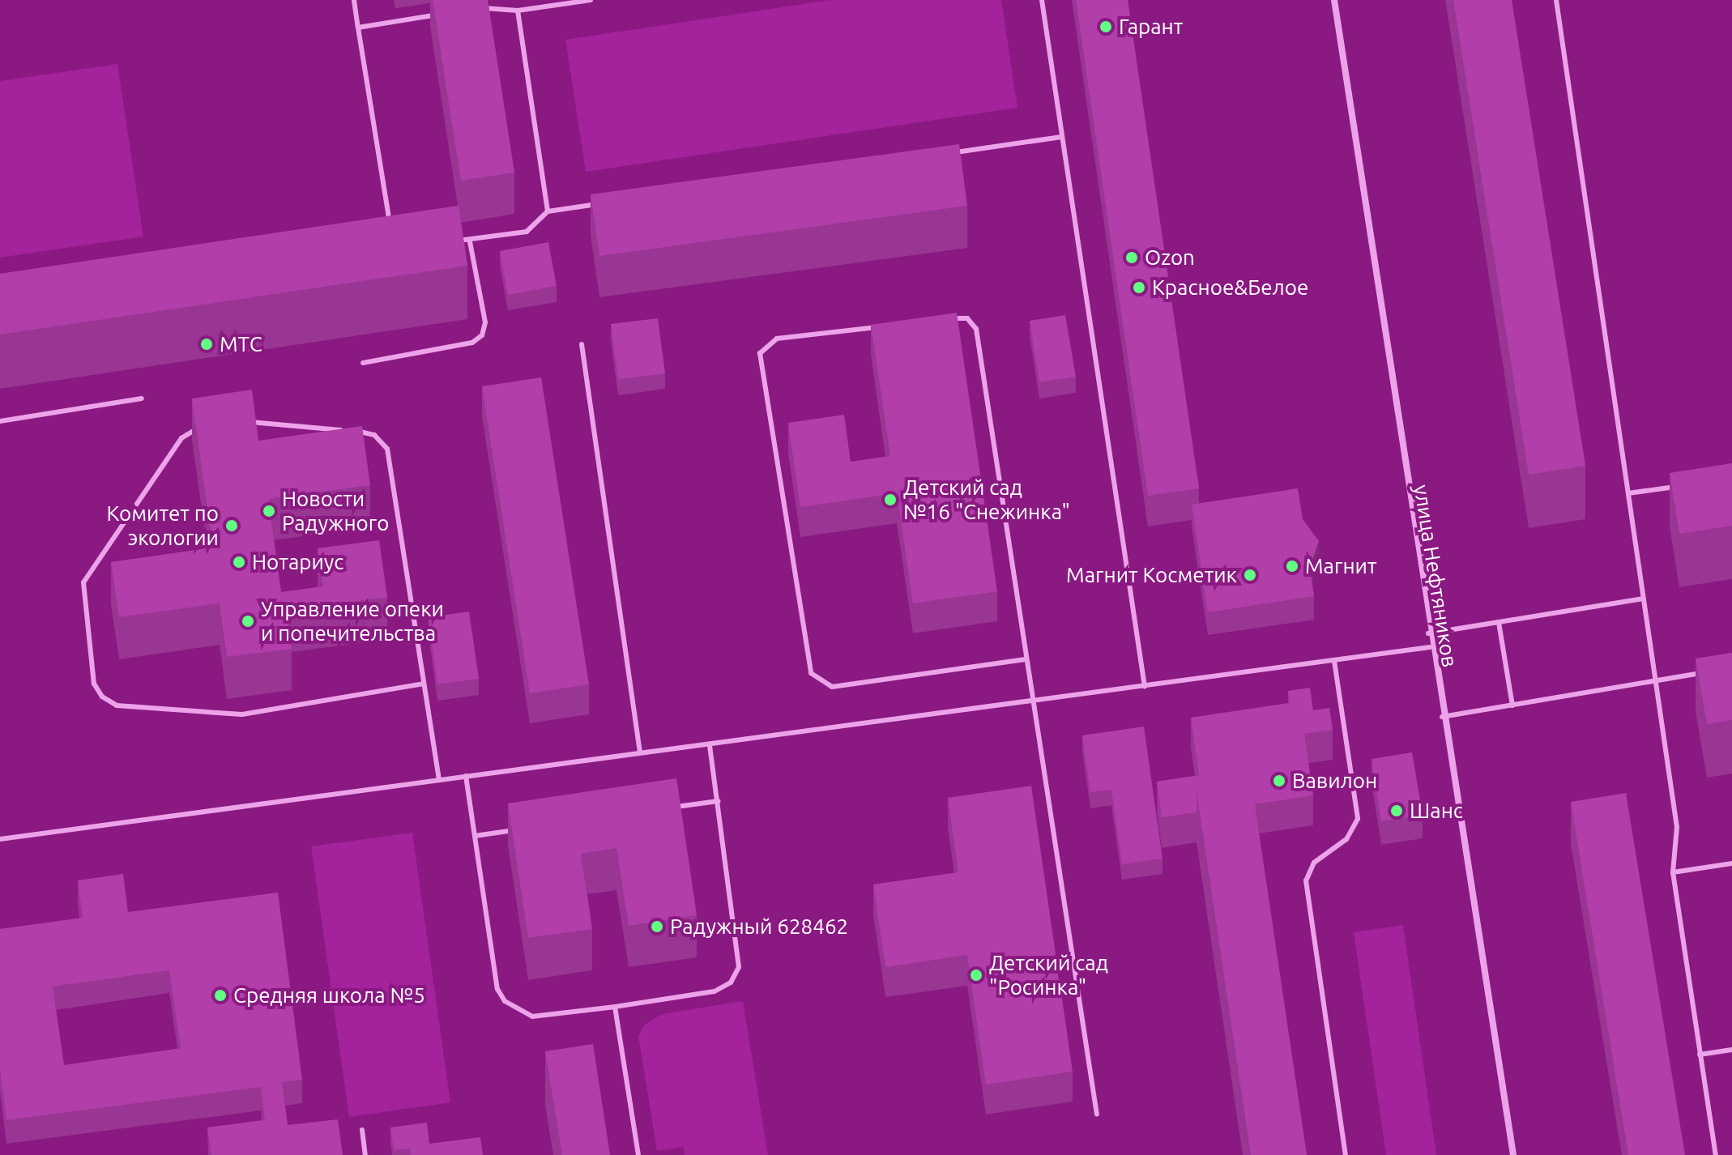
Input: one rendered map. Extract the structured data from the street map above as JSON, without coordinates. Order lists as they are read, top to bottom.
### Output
{
  "streets": {
    "street": ["улица Нефтяников"]
  },
  "places": [
    "Гарант",
    "Ozon",
    "Красное&Белое",
    "МТС",
    "Детский сад №16 \"Снежинка\"",
    "Новости Радужного",
    "Комитет по экологии",
    "Нотариус",
    "Магнит",
    "Магнит Косметик",
    "Управление опеки и попечительства",
    "Вавилон",
    "Шанс",
    "Радужный 628462",
    "Детский сад \"Росинка\"",
    "Средняя школа №5"
  ]
}
